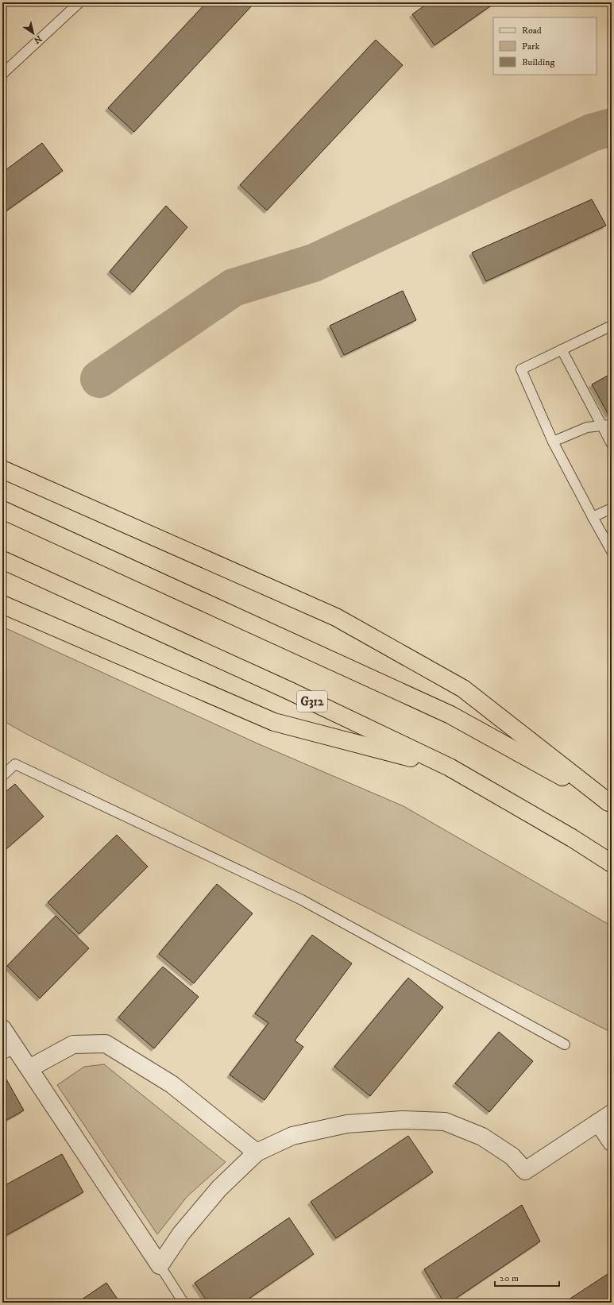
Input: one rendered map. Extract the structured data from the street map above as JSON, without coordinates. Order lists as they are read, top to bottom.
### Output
{
  "streets": {
    "highway": ["G312"]
  },
  "legend": ["Road", "Park", "Building"],
  "scale_bar": "20 m",
  "north": "bottom right"
}
